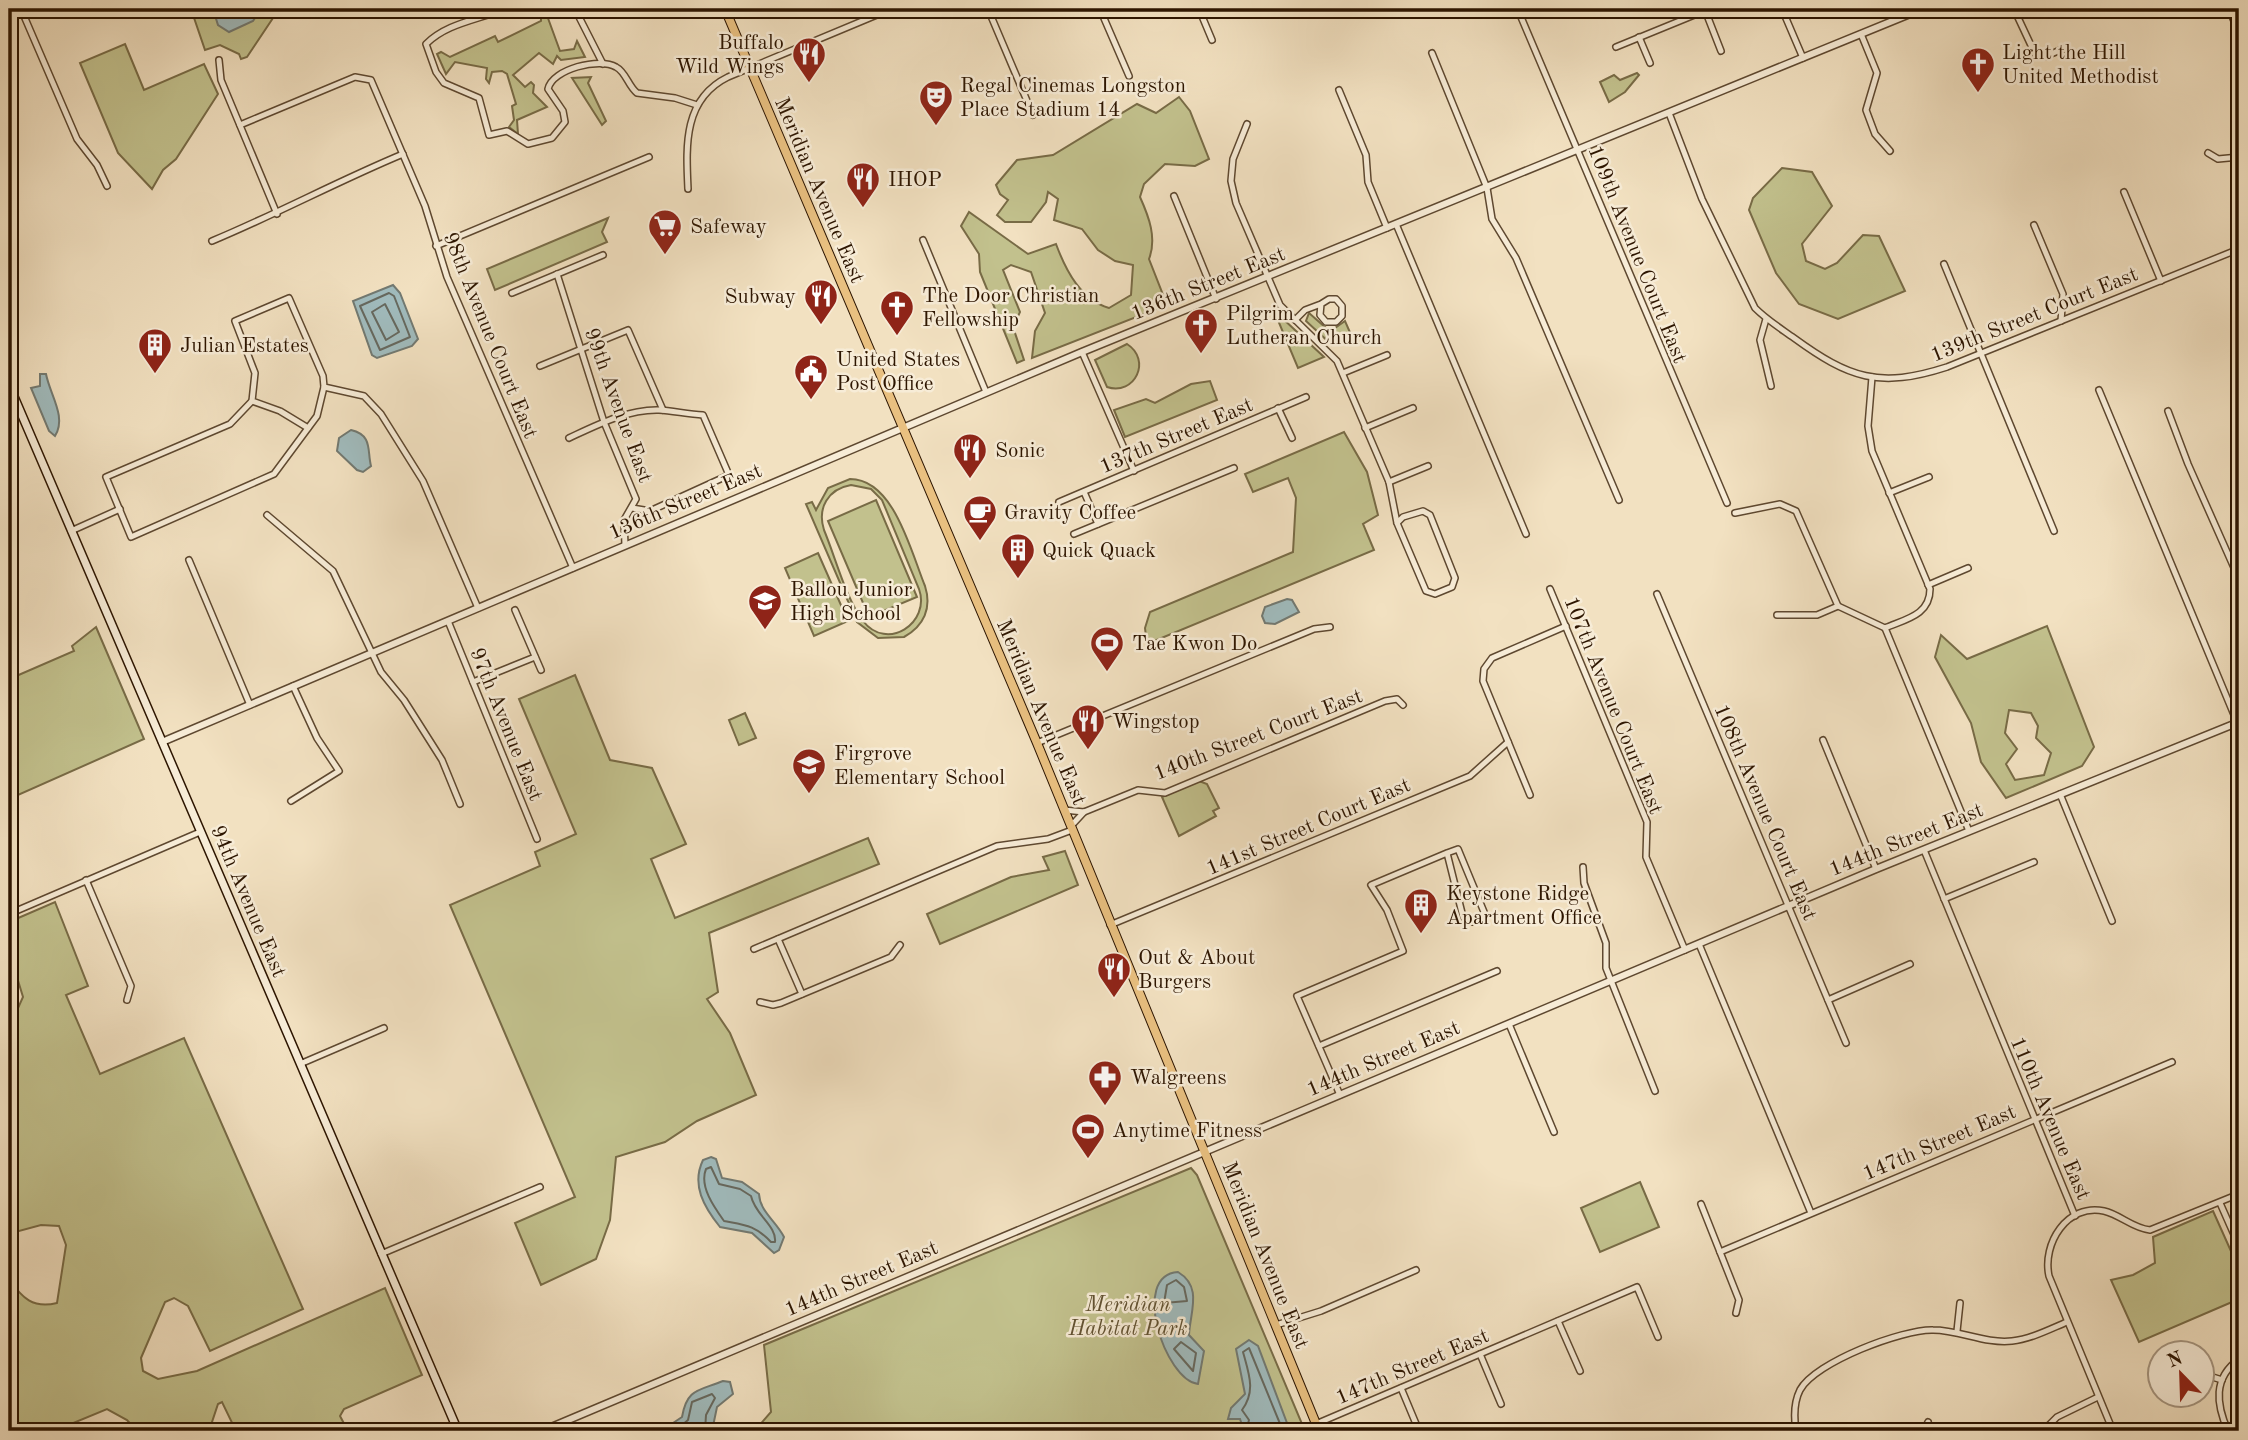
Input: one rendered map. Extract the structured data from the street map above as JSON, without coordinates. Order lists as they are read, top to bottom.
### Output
{
  "streets": {
    "main road": ["Meridian Avenue East", "94th Avenue East"],
    "street": [
      "109th Avenue Court East",
      "136th Street East",
      "139th Street Court East",
      "98th Avenue Court East",
      "99th Avenue East",
      "137th Street East",
      "107th Avenue Court East",
      "97th Avenue East",
      "140th Street Court East",
      "108th Avenue Court East",
      "141st Street Court East",
      "144th Street East",
      "110th Avenue East",
      "147th Street East"
    ]
  },
  "crossings": [
    ["Meridian Avenue East", "136th Street East"],
    ["Meridian Avenue East", "140th Street Court East"],
    ["Meridian Avenue East", "141st Street Court East"],
    ["Meridian Avenue East", "144th Street East"],
    ["Meridian Avenue East", "147th Street East"],
    ["109th Avenue Court East", "136th Street East"],
    ["136th Street East", "139th Street Court East"],
    ["136th Street East", "98th Avenue Court East"],
    ["136th Street East", "99th Avenue East"],
    ["136th Street East", "97th Avenue East"],
    ["136th Street East", "94th Avenue East"],
    ["107th Avenue Court East", "144th Street East"],
    ["108th Avenue Court East", "144th Street East"],
    ["144th Street East", "110th Avenue East"],
    ["110th Avenue East", "147th Street East"]
  ],
  "parks": ["Meridian Habitat Park"],
  "places": {
    "restaurant": [
      "Buffalo Wild Wings",
      "IHOP",
      "Subway",
      "Sonic",
      "Wingstop",
      "Out & About Burgers"
    ],
    "church": ["Light the Hill United Methodist", "The Door Christian Fellowship", "Pilgrim Lutheran Church"],
    "theatre": ["Regal Cinemas Longston Place Stadium 14"],
    "supermarket": ["Safeway"],
    "building": ["Julian Estates", "Quick Quack", "Keystone Ridge Apartment Office"],
    "public building": ["United States Post Office"],
    "cafe": ["Gravity Coffee"],
    "school or university": ["Ballou Junior High School", "Firgrove Elementary School"],
    "sports": ["Tae Kwon Do", "Anytime Fitness"],
    "pharmacy": ["Walgreens"]
  },
  "north": "top left"
}
